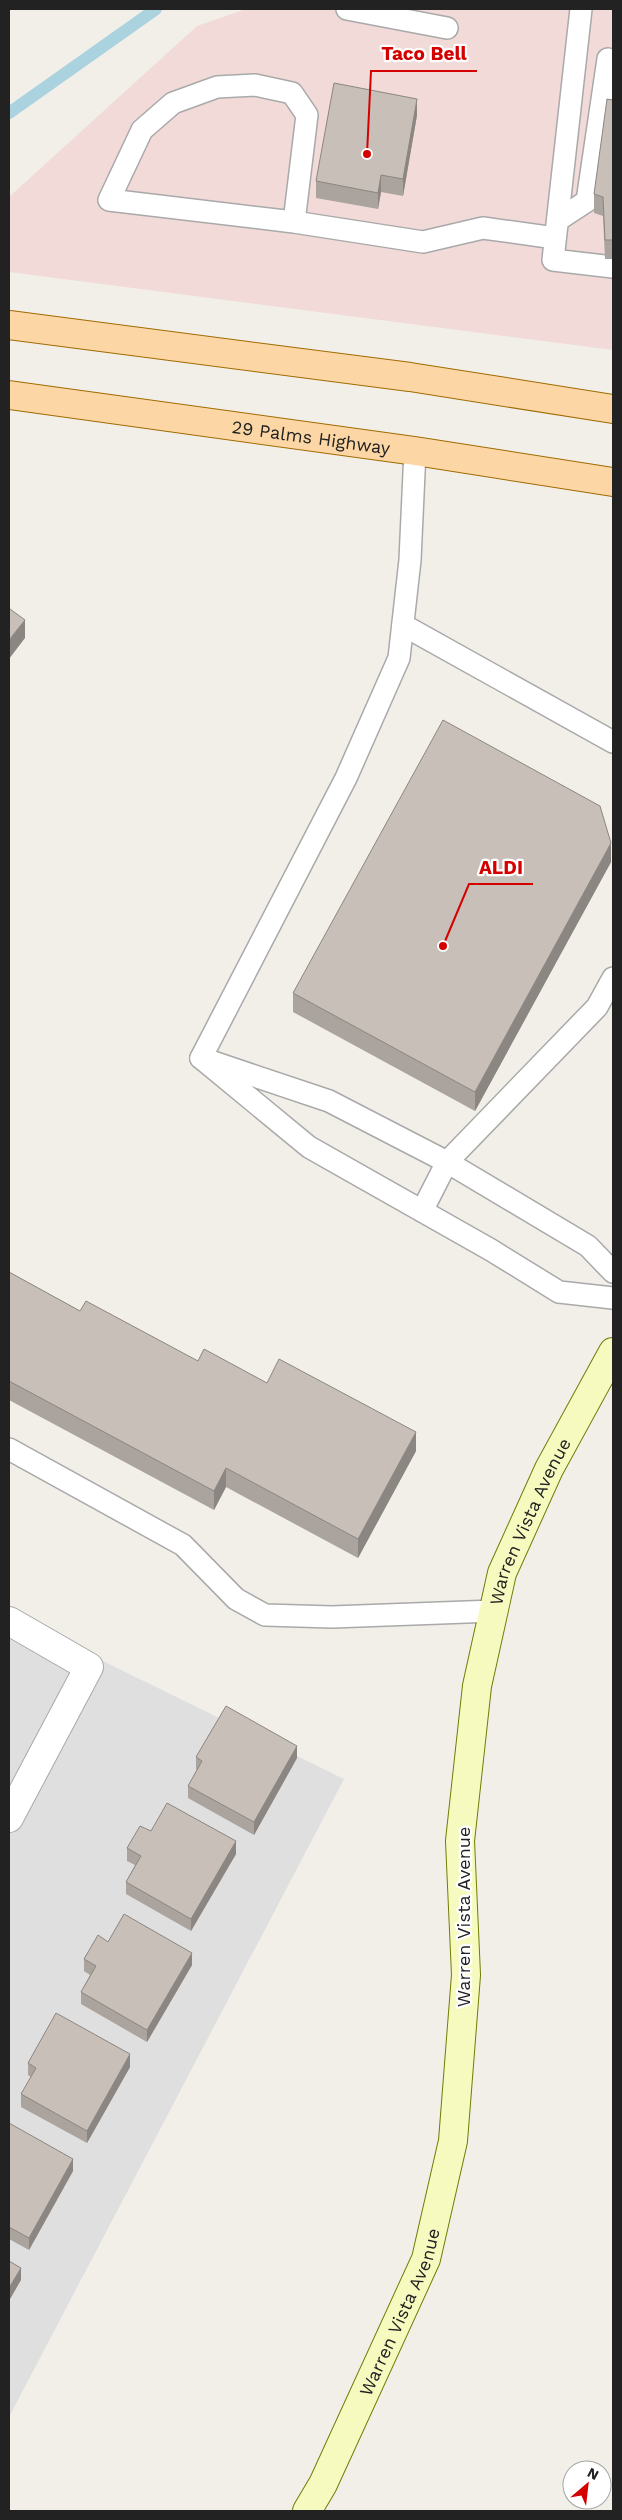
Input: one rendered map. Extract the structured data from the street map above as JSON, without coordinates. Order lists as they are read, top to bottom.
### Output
{
  "streets": {
    "main road": ["29 Palms Highway"],
    "street": ["Warren Vista Avenue"]
  },
  "places": ["Taco Bell", "ALDI"],
  "north": "top right"
}
